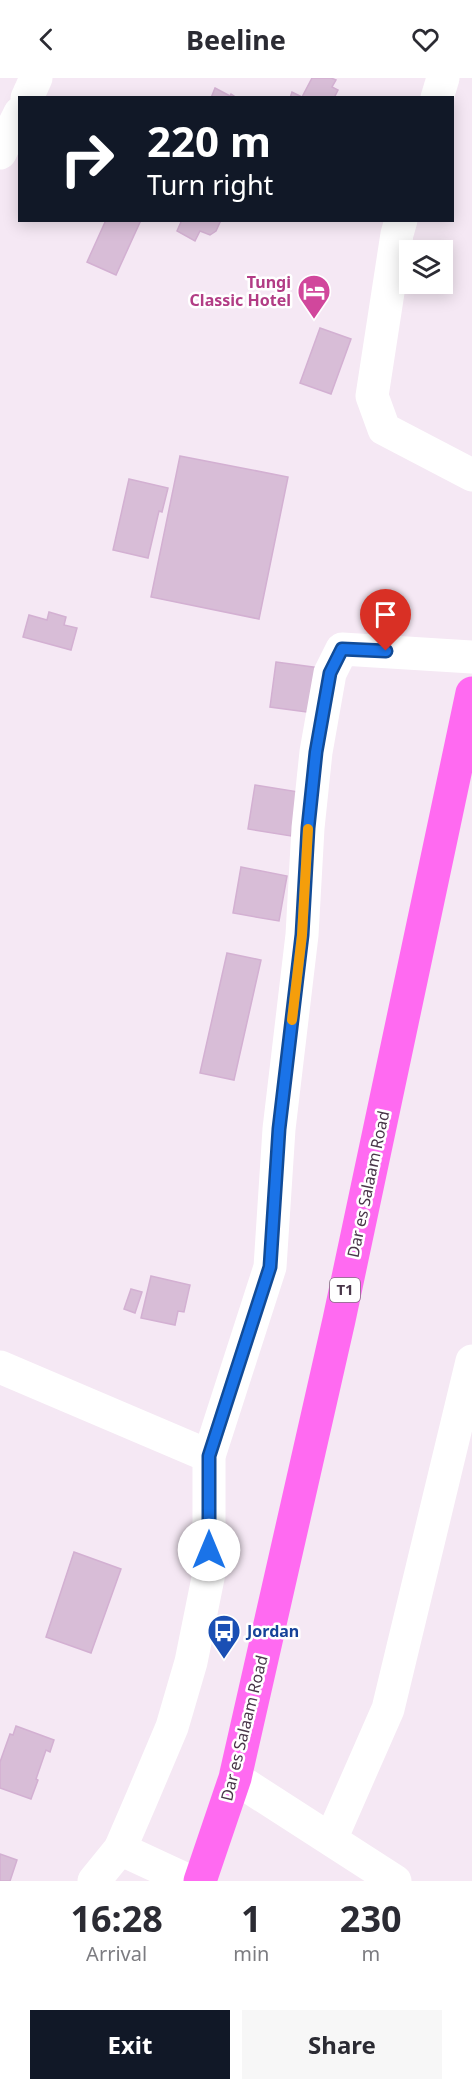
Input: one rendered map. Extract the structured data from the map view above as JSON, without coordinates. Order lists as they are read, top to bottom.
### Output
{
  "streets": {
    "highway": ["Dar es Salaam Road", "T1"]
  },
  "places": {
    "hotel": ["Tungi Classic Hotel"],
    "bus stop": ["Jordan"]
  },
  "page": {
    "header": "Beeline",
    "turn": ["220 m", "Turn right"],
    "eta": [
      "16:28",
      "Arrival",
      "1",
      "min",
      "230",
      "m"
    ],
    "buttons": ["Exit", "Share"]
  }
}
